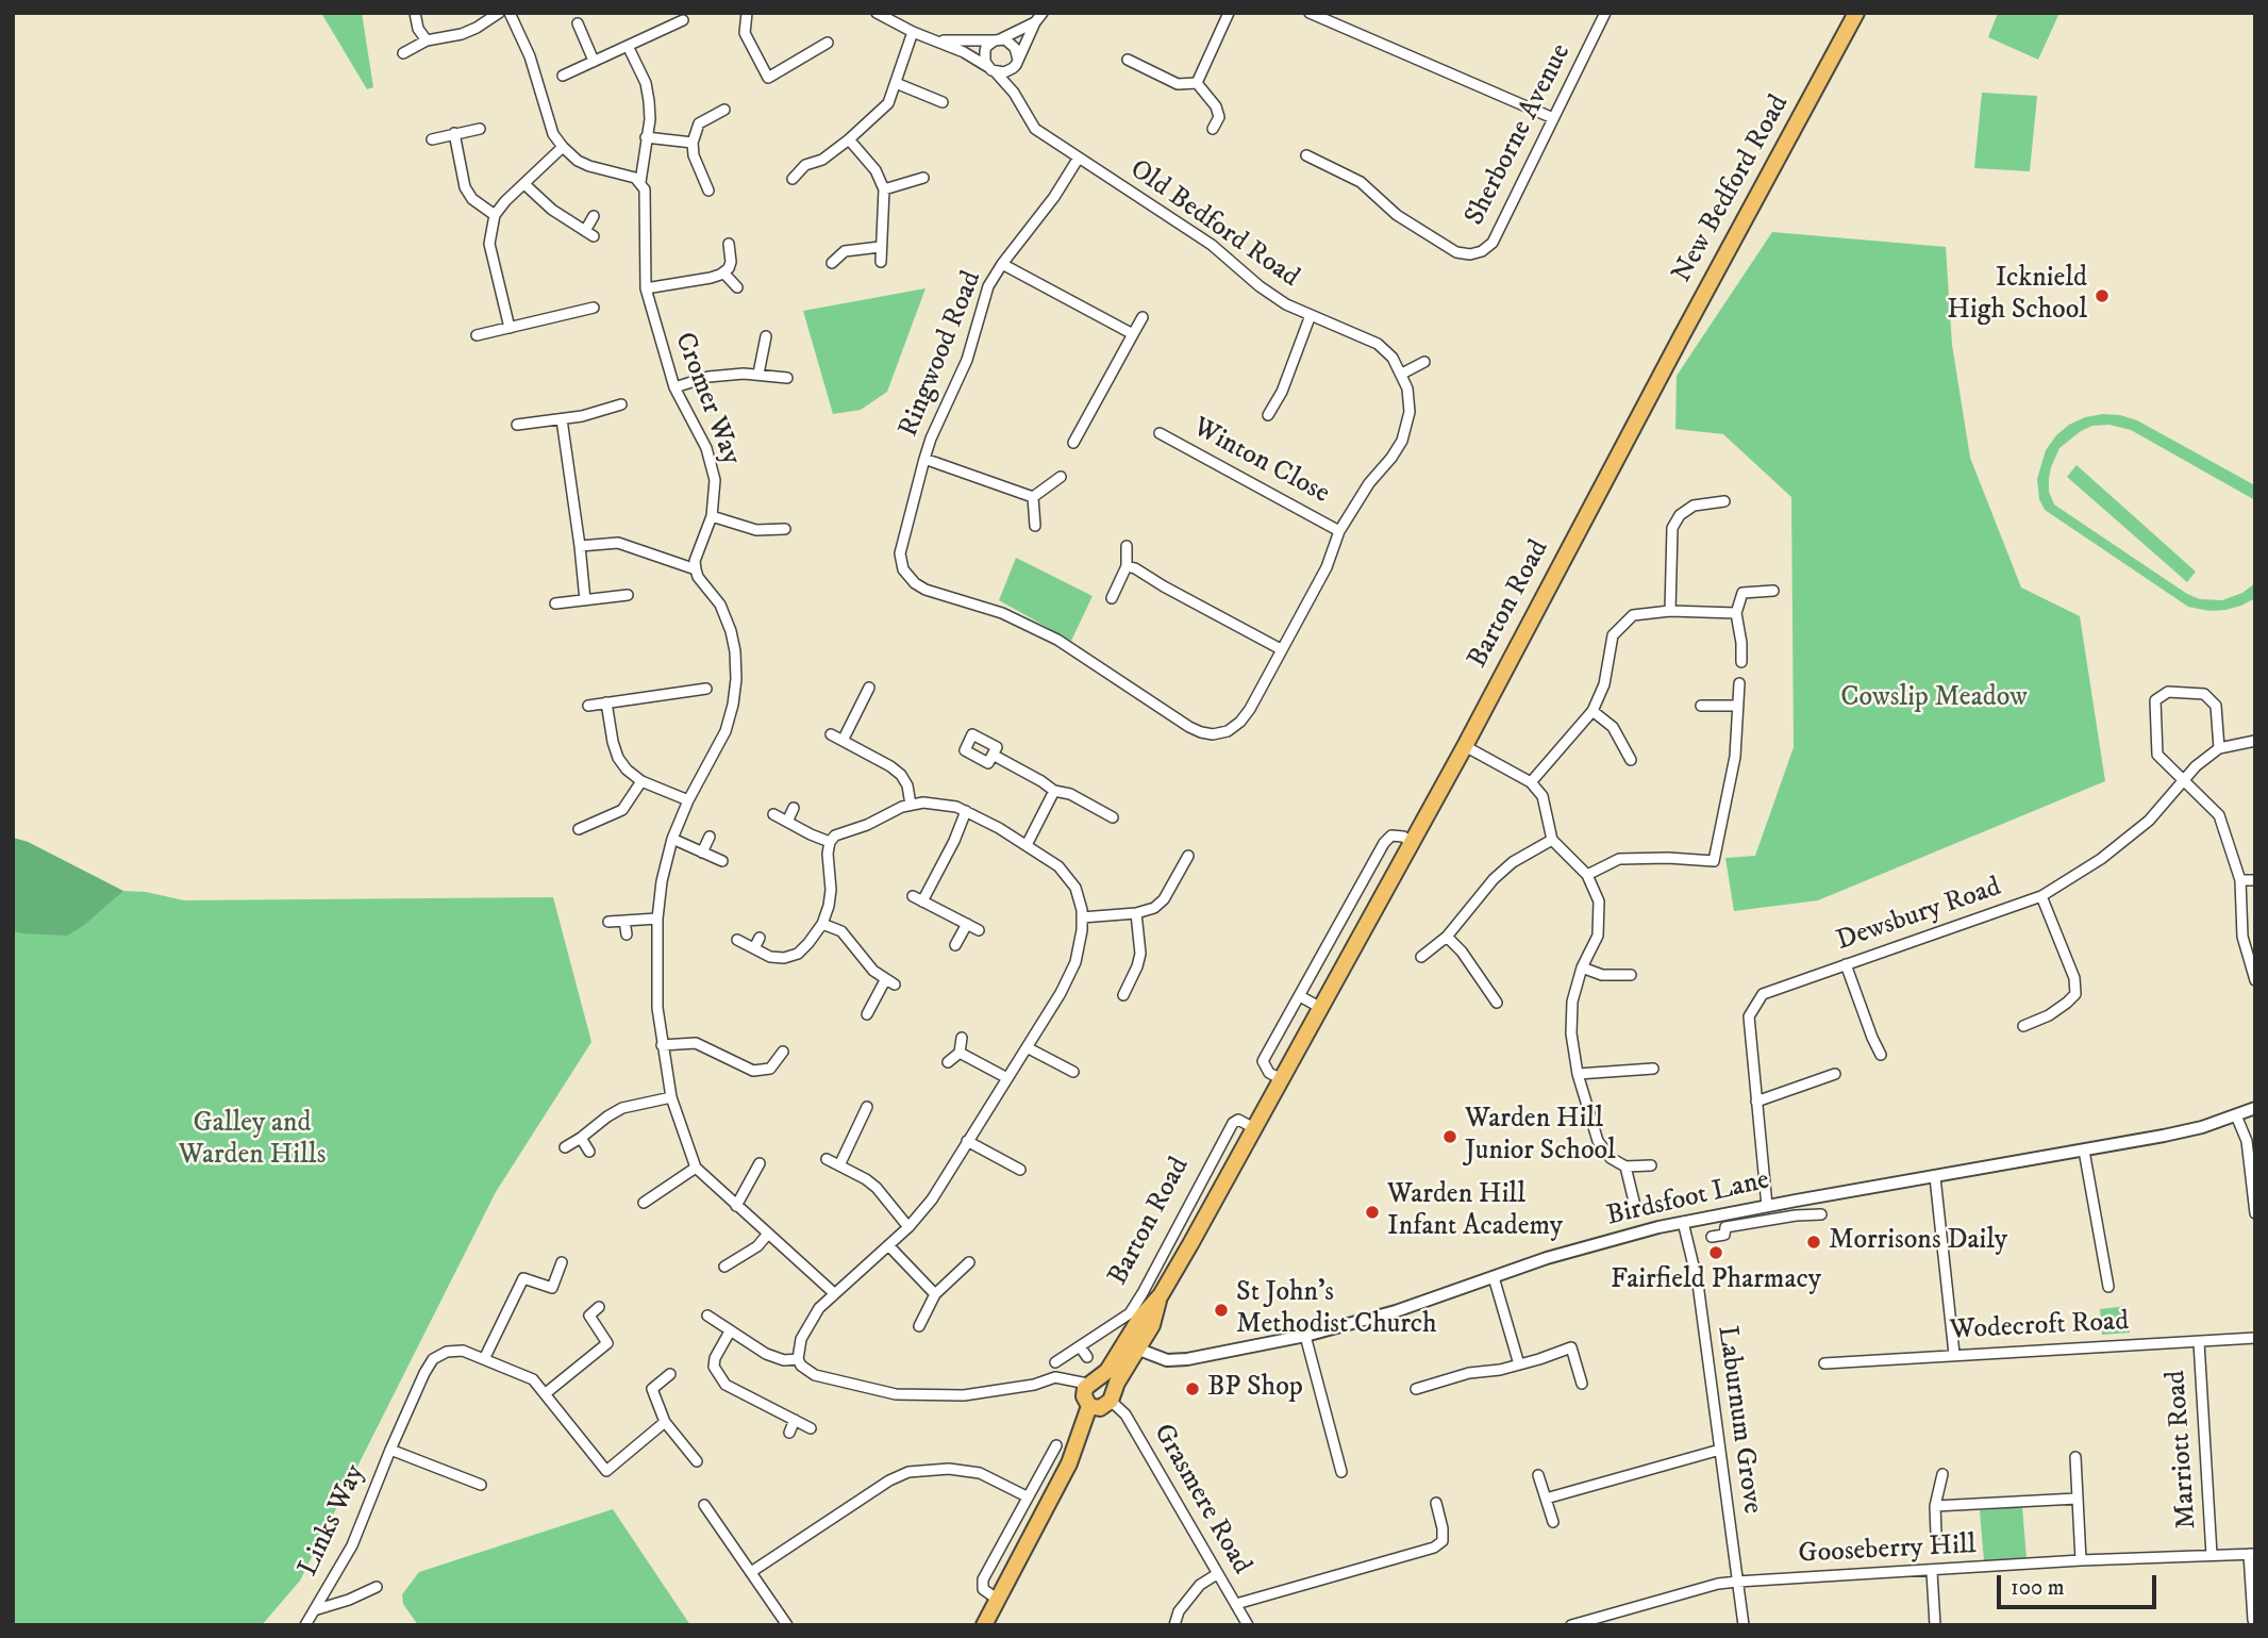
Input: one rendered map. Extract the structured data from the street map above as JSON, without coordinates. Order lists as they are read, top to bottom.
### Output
{
  "streets": {
    "highway": ["New Bedford Road", "Barton Road"],
    "street": [
      "Sherborne Avenue",
      "Old Bedford Road",
      "Ringwood Road",
      "Cromer Way",
      "Winton Close",
      "Dewsbury Road",
      "Birdsfoot Lane",
      "Wodecroft Road",
      "Laburnum Grove",
      "Marriott Road",
      "Grasmere Road",
      "Links Way",
      "Gooseberry Hill"
    ]
  },
  "crossings": [
    ["New Bedford Road", "Barton Road"],
    ["Old Bedford Road", "Ringwood Road"],
    ["Old Bedford Road", "Winton Close"],
    ["Barton Road", "Birdsfoot Lane"],
    ["Barton Road", "Grasmere Road"],
    ["Dewsbury Road", "Birdsfoot Lane"],
    ["Birdsfoot Lane", "Laburnum Grove"],
    ["Wodecroft Road", "Marriott Road"],
    ["Laburnum Grove", "Gooseberry Hill"],
    ["Marriott Road", "Gooseberry Hill"]
  ],
  "parks": ["Cowslip Meadow", "Galley and Warden Hills"],
  "places": [
    "Icknield High School",
    "Warden Hill Junior School",
    "Warden Hill Infant Academy",
    "Morrisons Daily",
    "Fairfield Pharmacy",
    "St John's Methodist Church",
    "BP Shop"
  ],
  "scale_bar": "100 m"
}
